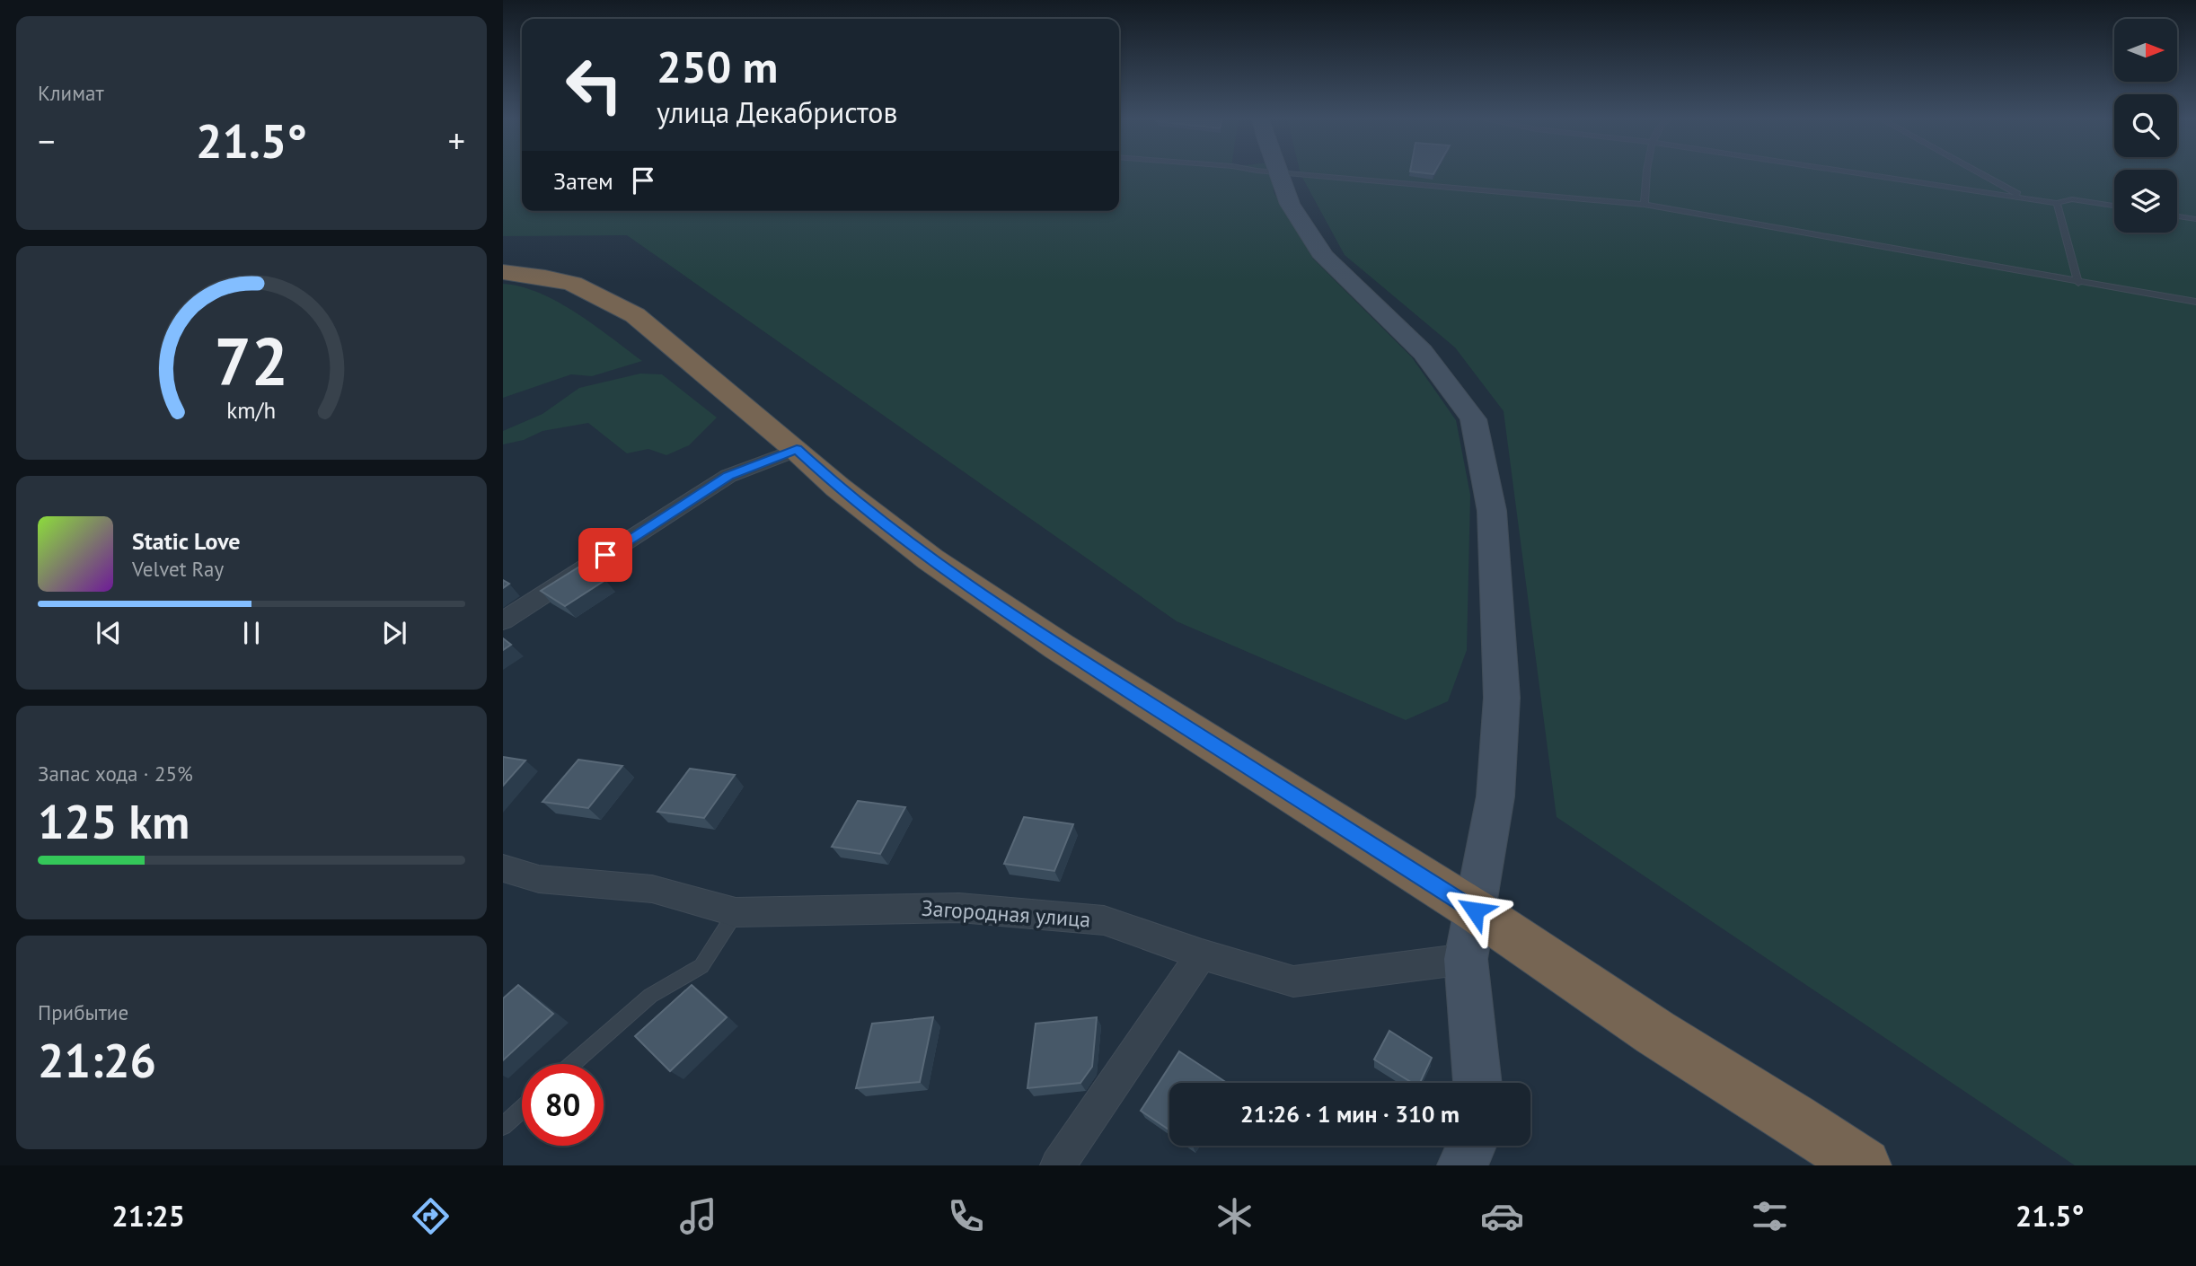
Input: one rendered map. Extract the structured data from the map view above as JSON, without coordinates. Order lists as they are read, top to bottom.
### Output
{
  "streets": {
    "street": ["Загородная улица"]
  },
  "north": "right",
  "page": {
    "tile": [
      "Климат",
      ["Запас хода · 25%", "125 km"],
      ["Прибытие", "21:26"]
    ],
    "turn": ["250 m", "улица Декабристов"],
    "heat": ["−", "21.5°", "+"],
    "then": "Затем",
    "song": ["Static Love", "Velvet Ray"],
    "limit": "80",
    "trip": "21:26 · 1 мин · 310 m",
    "tabs": ["21:25", "21.5°"],
    "gauge": ["72", "km/h"]
  }
}
